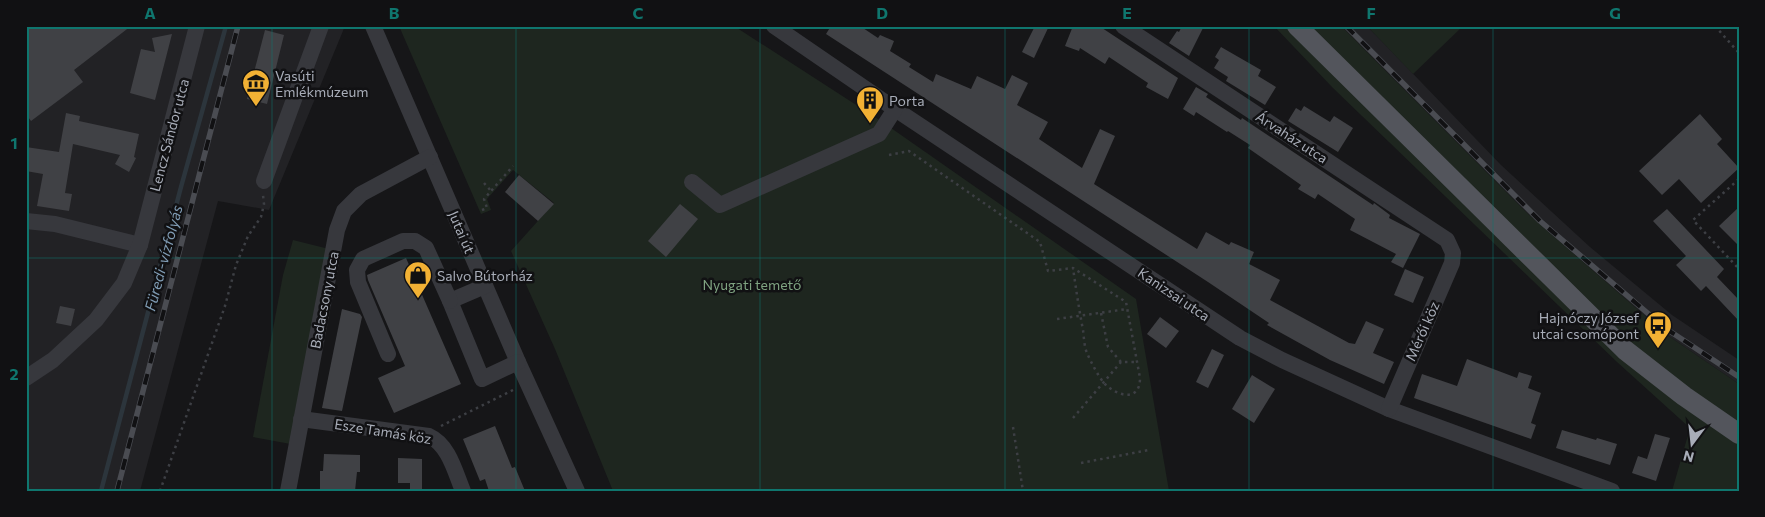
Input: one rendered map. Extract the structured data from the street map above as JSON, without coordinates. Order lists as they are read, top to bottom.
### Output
{
  "streets": {
    "street": [
      "Lencz Sándor utca",
      "Árvaház utca",
      "Jutai út",
      "Kanizsai utca",
      "Badacsony utca",
      "Mérői köz",
      "Esze Tamás köz"
    ]
  },
  "crossings": [
    ["Árvaház utca", "Mérői köz"],
    ["Jutai út", "Badacsony utca"],
    ["Kanizsai utca", "Mérői köz"],
    ["Badacsony utca", "Esze Tamás köz"]
  ],
  "water": ["Füredi-vízfolyás"],
  "parks": ["Nyugati temető"],
  "places": {
    "museum": ["Vasúti Emlékmúzeum"],
    "building": ["Porta"],
    "shop": ["Salvo Bútorház"],
    "bus stop": ["Hajnóczy József utcai csomópont"]
  },
  "north": "bottom",
  "grid": {
    "columns": [
      "A",
      "B",
      "C",
      "D",
      "E",
      "F",
      "G"
    ],
    "rows": ["1", "2"]
  }
}
